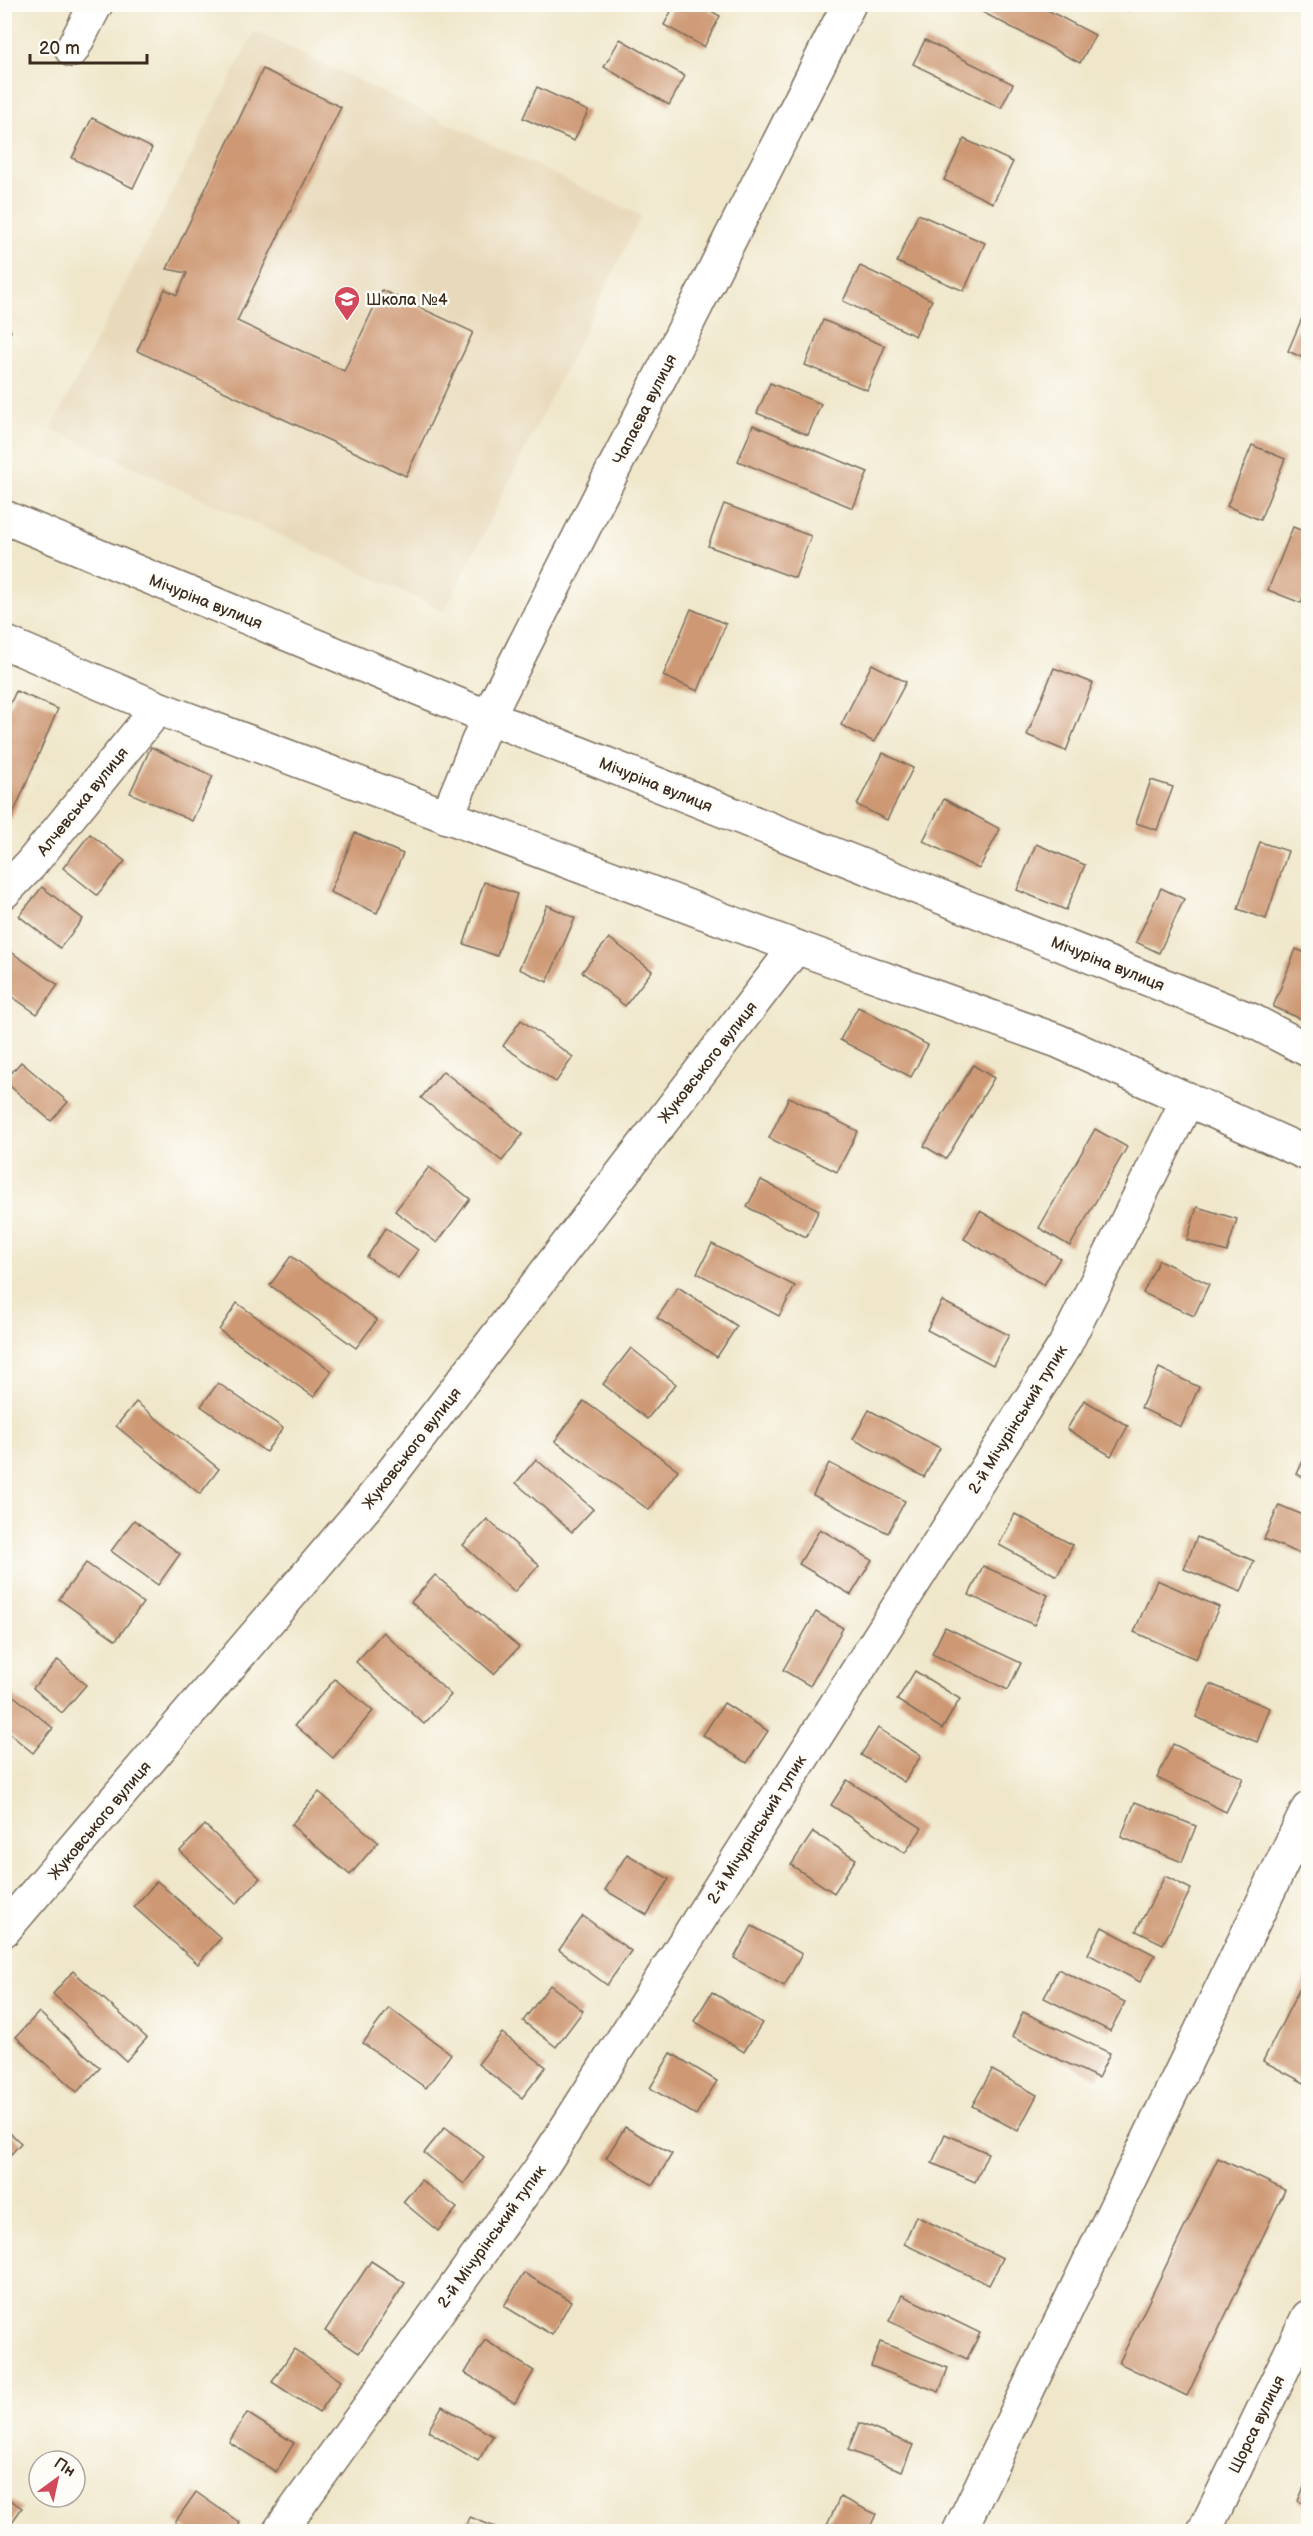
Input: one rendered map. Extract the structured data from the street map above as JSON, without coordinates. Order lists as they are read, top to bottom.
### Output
{
  "streets": {
    "street": [
      "Чапаєва вулиця",
      "Мічуріна вулиця",
      "Алчевська вулиця",
      "Жуковського вулиця",
      "2-й Мічурінський тупик",
      "Щорса вулиця"
    ]
  },
  "crossings": [
    ["Чапаєва вулиця", "Мічуріна вулиця"]
  ],
  "places": {
    "school or university": ["Школа №4"]
  },
  "scale_bar": "20 m",
  "north": "top right"
}
